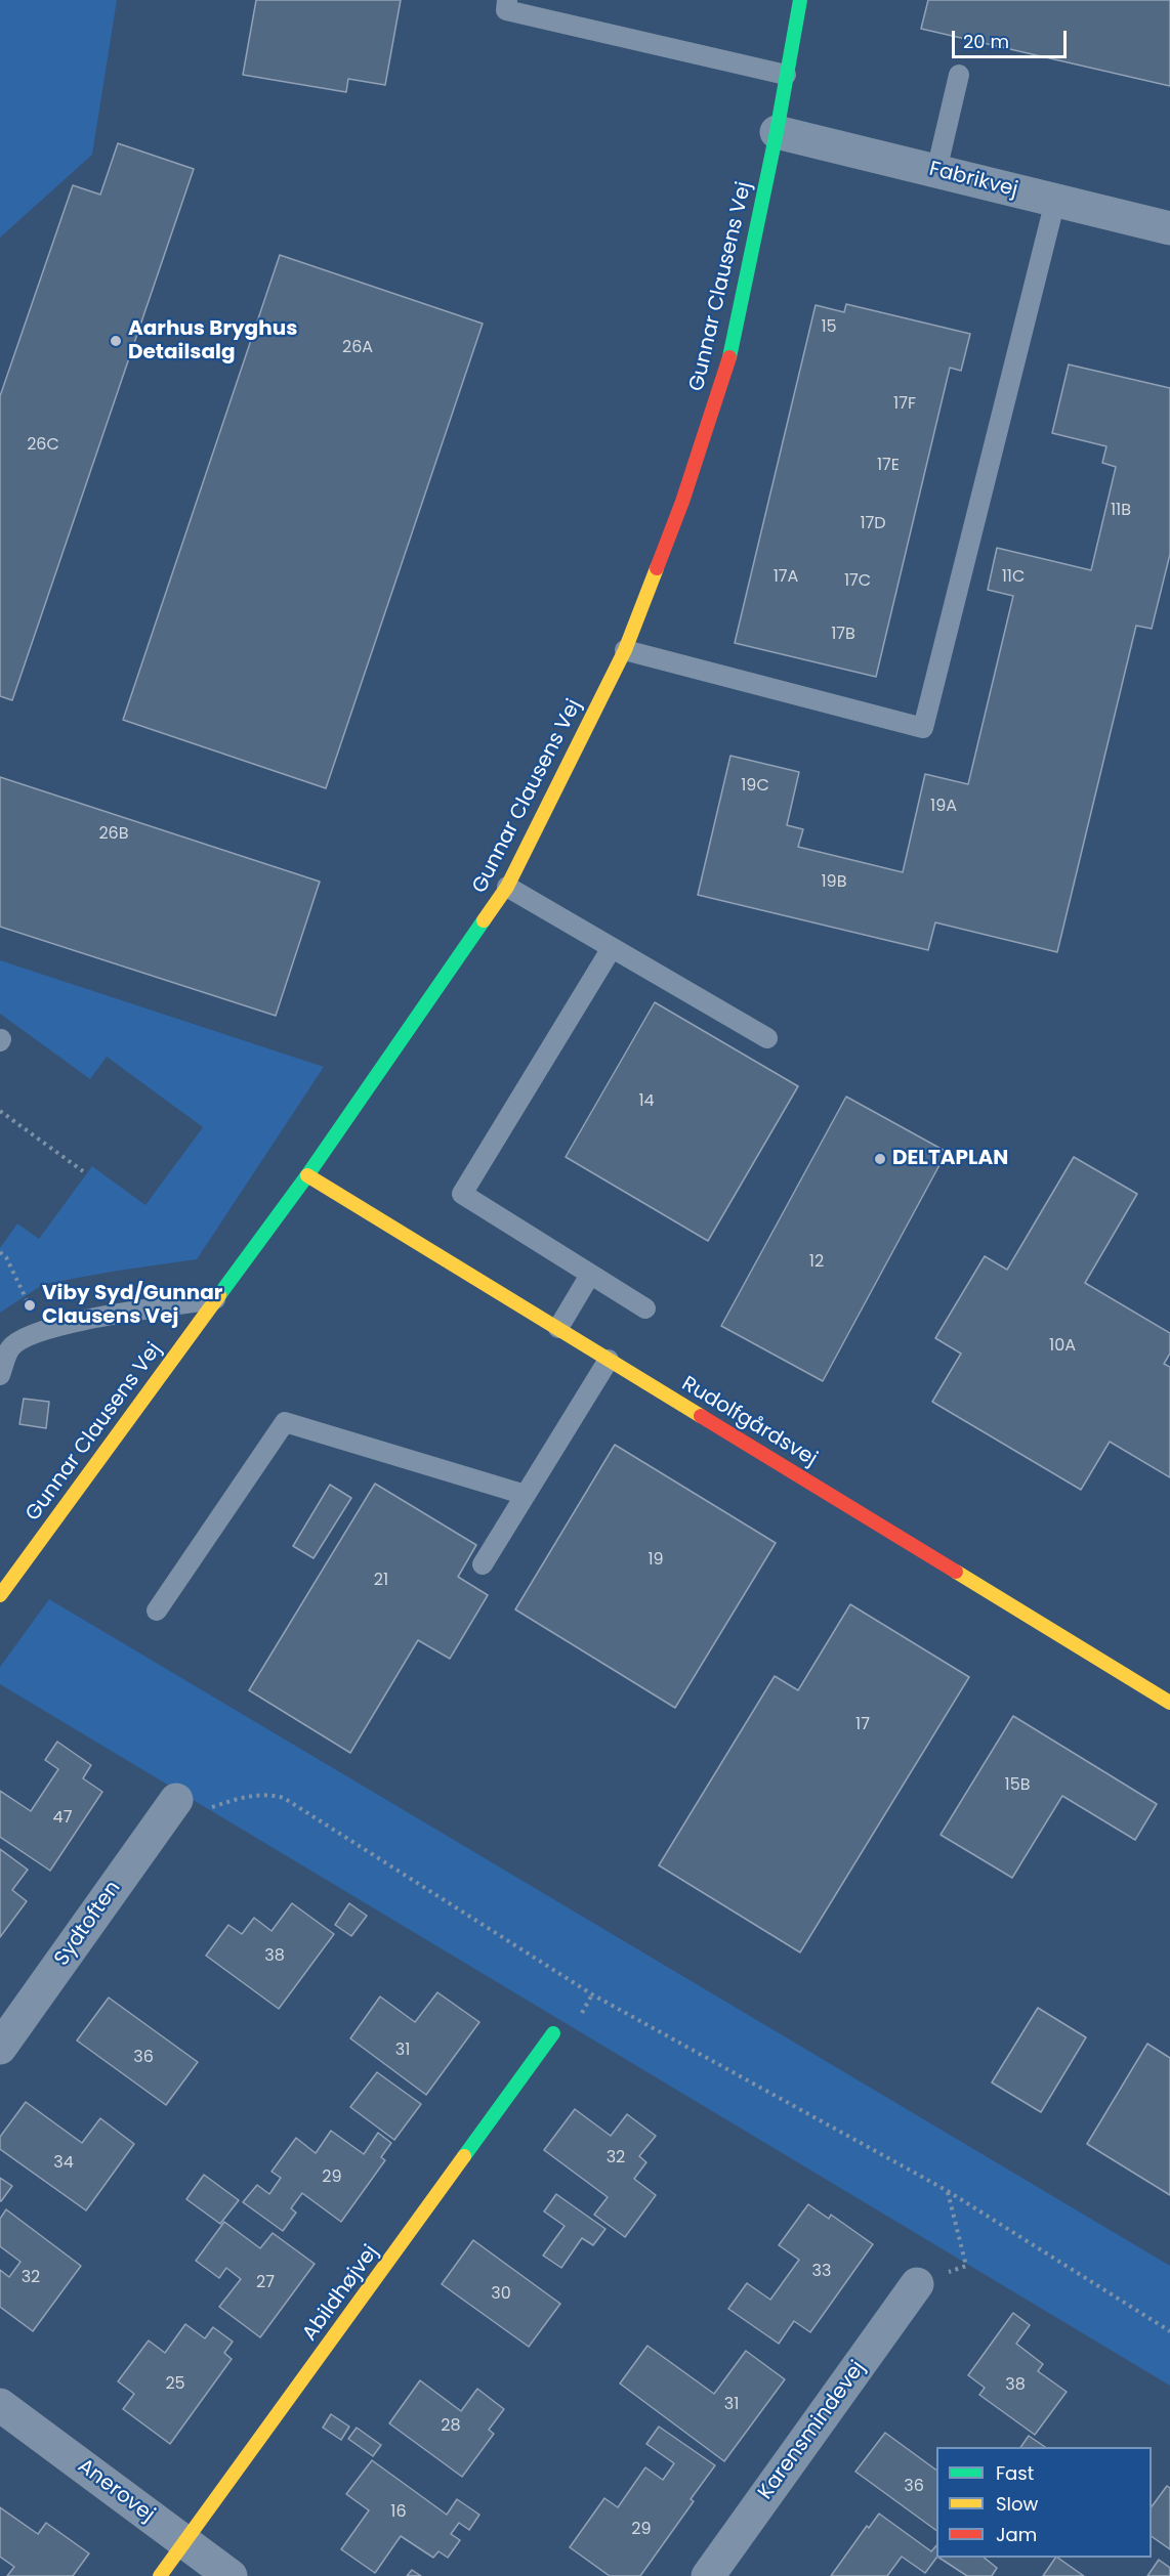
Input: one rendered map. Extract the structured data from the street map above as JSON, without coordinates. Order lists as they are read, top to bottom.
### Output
{
  "streets": {
    "street": [
      "Fabrikvej",
      "Gunnar Clausens Vej",
      "Rudolfgårdsvej",
      "Sydtoften",
      "Abildhøjvej",
      "Karensmindevej",
      "Anerovej"
    ]
  },
  "crossings": [
    ["Fabrikvej", "Gunnar Clausens Vej"],
    ["Gunnar Clausens Vej", "Rudolfgårdsvej"],
    ["Abildhøjvej", "Anerovej"]
  ],
  "places": ["Aarhus Bryghus Detailsalg", "DELTAPLAN", "Viby Syd/Gunnar Clausens Vej"],
  "house_numbers": [
    "15",
    "26A",
    "17F",
    "26C",
    "17E",
    "11B",
    "17D",
    "17A",
    "11C",
    "17C",
    "17B",
    "19C",
    "19A",
    "26B",
    "19B",
    "14",
    "12",
    "10A",
    "19",
    "21",
    "17",
    "15B",
    "47",
    "38",
    "31",
    "36",
    "32",
    "34",
    "29",
    "33",
    "32",
    "27",
    "30",
    "25",
    "38",
    "31",
    "28",
    "36",
    "16",
    "29"
  ],
  "legend": ["Fast", "Slow", "Jam"],
  "scale_bar": "20 m"
}
